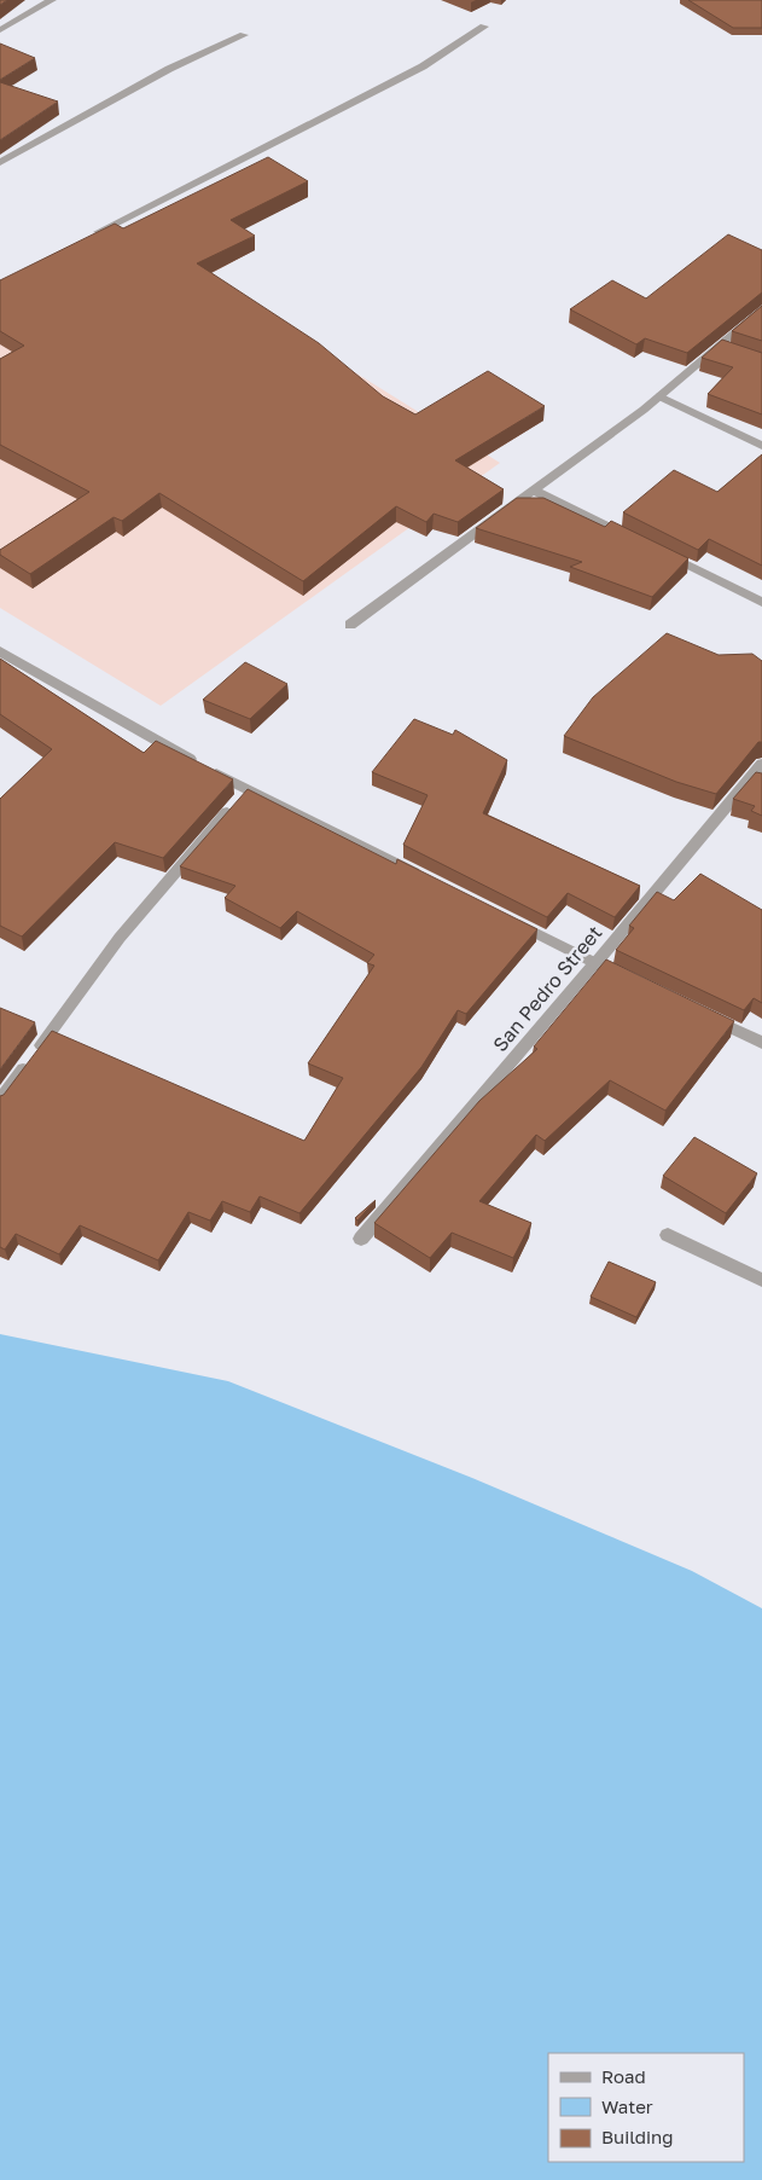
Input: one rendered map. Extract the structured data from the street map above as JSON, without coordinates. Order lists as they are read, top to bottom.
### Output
{
  "streets": {
    "street": ["San Pedro Street"]
  },
  "legend": ["Road", "Water", "Building"]
}
